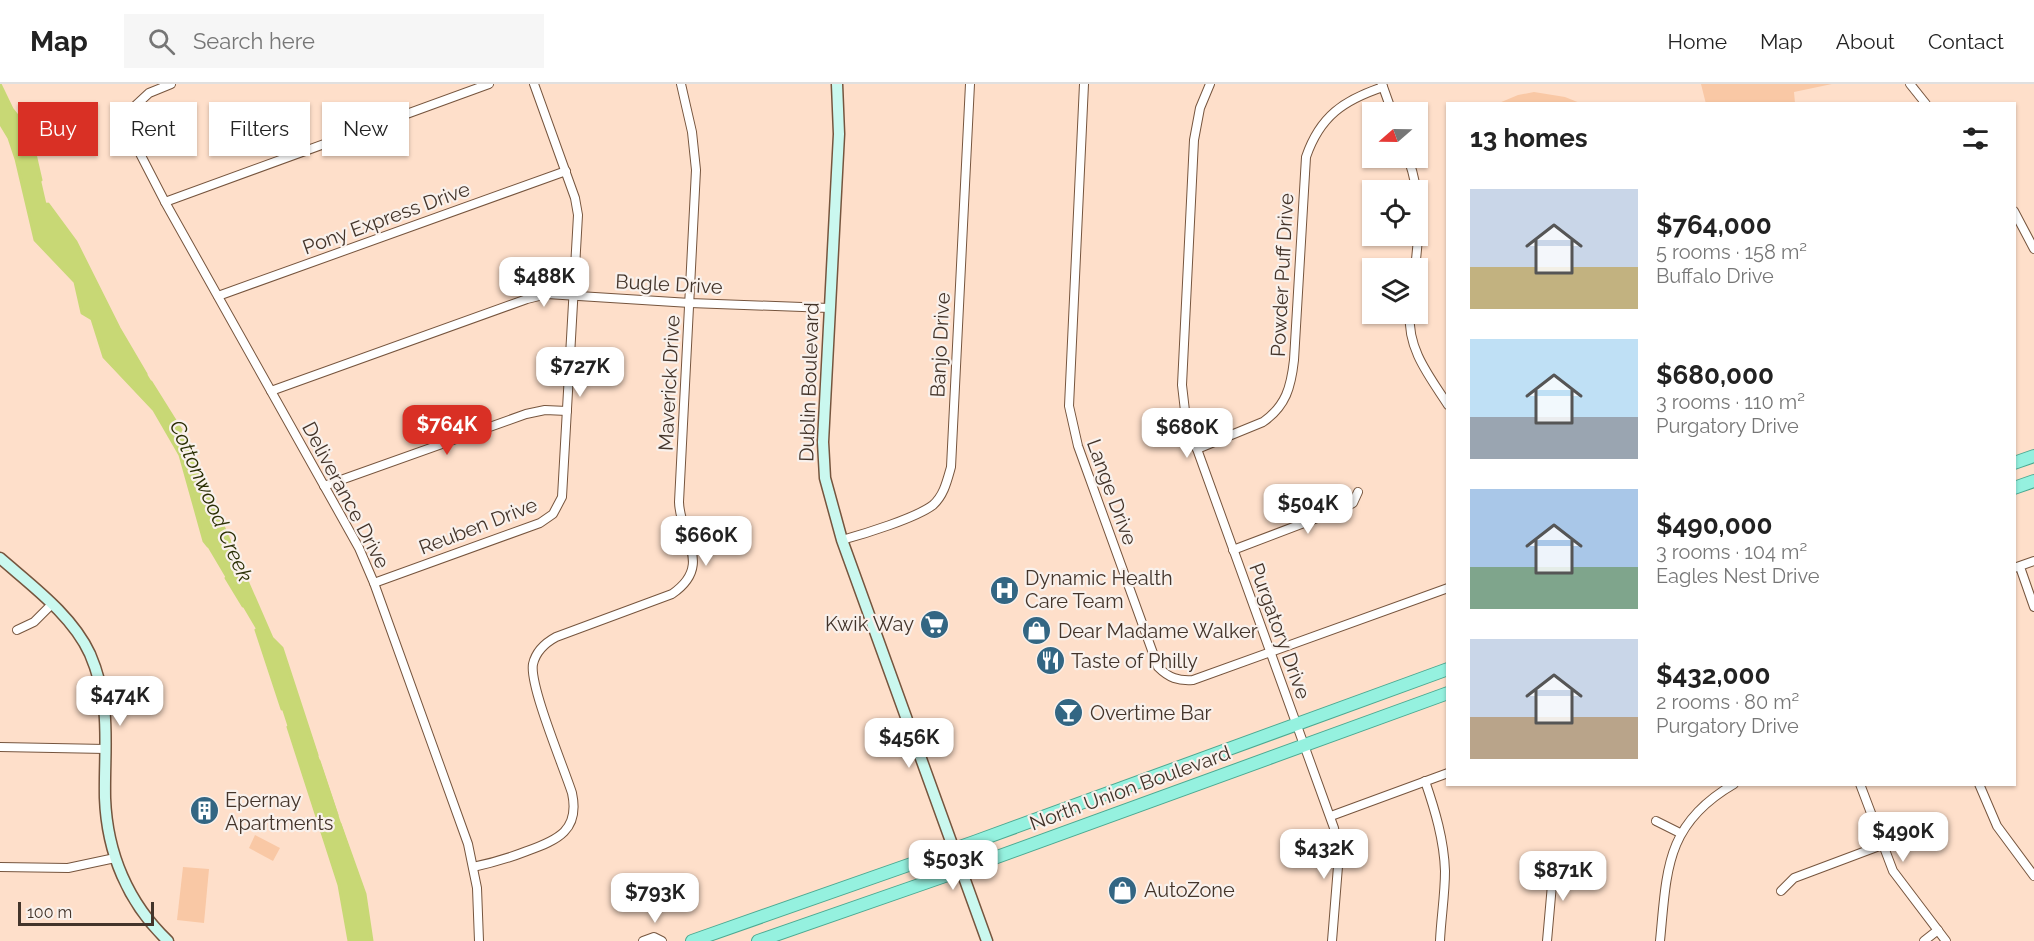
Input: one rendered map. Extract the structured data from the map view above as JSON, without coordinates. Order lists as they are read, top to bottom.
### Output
{
  "streets": {
    "main road": ["Dublin Boulevard", "North Union Boulevard"],
    "street": [
      "Pony Express Drive",
      "Powder Puff Drive",
      "Bugle Drive",
      "Banjo Drive",
      "Maverick Drive",
      "Lange Drive",
      "Deliverance Drive",
      "Reuben Drive",
      "Purgatory Drive"
    ]
  },
  "crossings": [
    ["Pony Express Drive", "Deliverance Drive"],
    ["Pony Express Drive", "Reuben Drive"],
    ["Powder Puff Drive", "Purgatory Drive"],
    ["Bugle Drive", "Dublin Boulevard"],
    ["Bugle Drive", "Maverick Drive"],
    ["Bugle Drive", "Deliverance Drive"],
    ["Bugle Drive", "Reuben Drive"],
    ["Banjo Drive", "Dublin Boulevard"],
    ["Dublin Boulevard", "North Union Boulevard"],
    ["Lange Drive", "Purgatory Drive"],
    ["Deliverance Drive", "Reuben Drive"],
    ["Purgatory Drive", "North Union Boulevard"]
  ],
  "water": ["Cottonwood Creek"],
  "places": {
    "hospital": ["Dynamic Health Care Team"],
    "supermarket": ["Kwik Way"],
    "shop": ["Dear Madame Walker", "AutoZone"],
    "restaurant": ["Taste of Philly"],
    "bar": ["Overtime Bar"],
    "building": ["Epernay Apartments"]
  },
  "scale_bar": "100 m",
  "north": "left",
  "page": {
    "header": "Map",
    "search": "Search here",
    "nav": [
      "Home",
      "Map",
      "About",
      "Contact"
    ],
    "chip": [
      "Buy",
      "Rent",
      "Filters",
      "New"
    ],
    "heading": "13 homes",
    "list": [
      {
        "name": "$764,000",
        "note": "5 rooms · 158 m² · Buffalo Drive"
      },
      {
        "name": "$680,000",
        "note": "3 rooms · 110 m² · Purgatory Drive"
      },
      {
        "name": "$490,000",
        "note": "3 rooms · 104 m² · Eagles Nest Drive"
      },
      {
        "name": "$432,000",
        "note": "2 rooms · 80 m² · Purgatory Drive"
      }
    ],
    "price": [
      "$488K",
      "$727K",
      "$764K",
      "$680K",
      "$504K",
      "$660K",
      "$474K",
      "$456K",
      "$490K",
      "$432K",
      "$503K",
      "$871K",
      "$793K"
    ],
    "scale": "100 m"
  }
}
